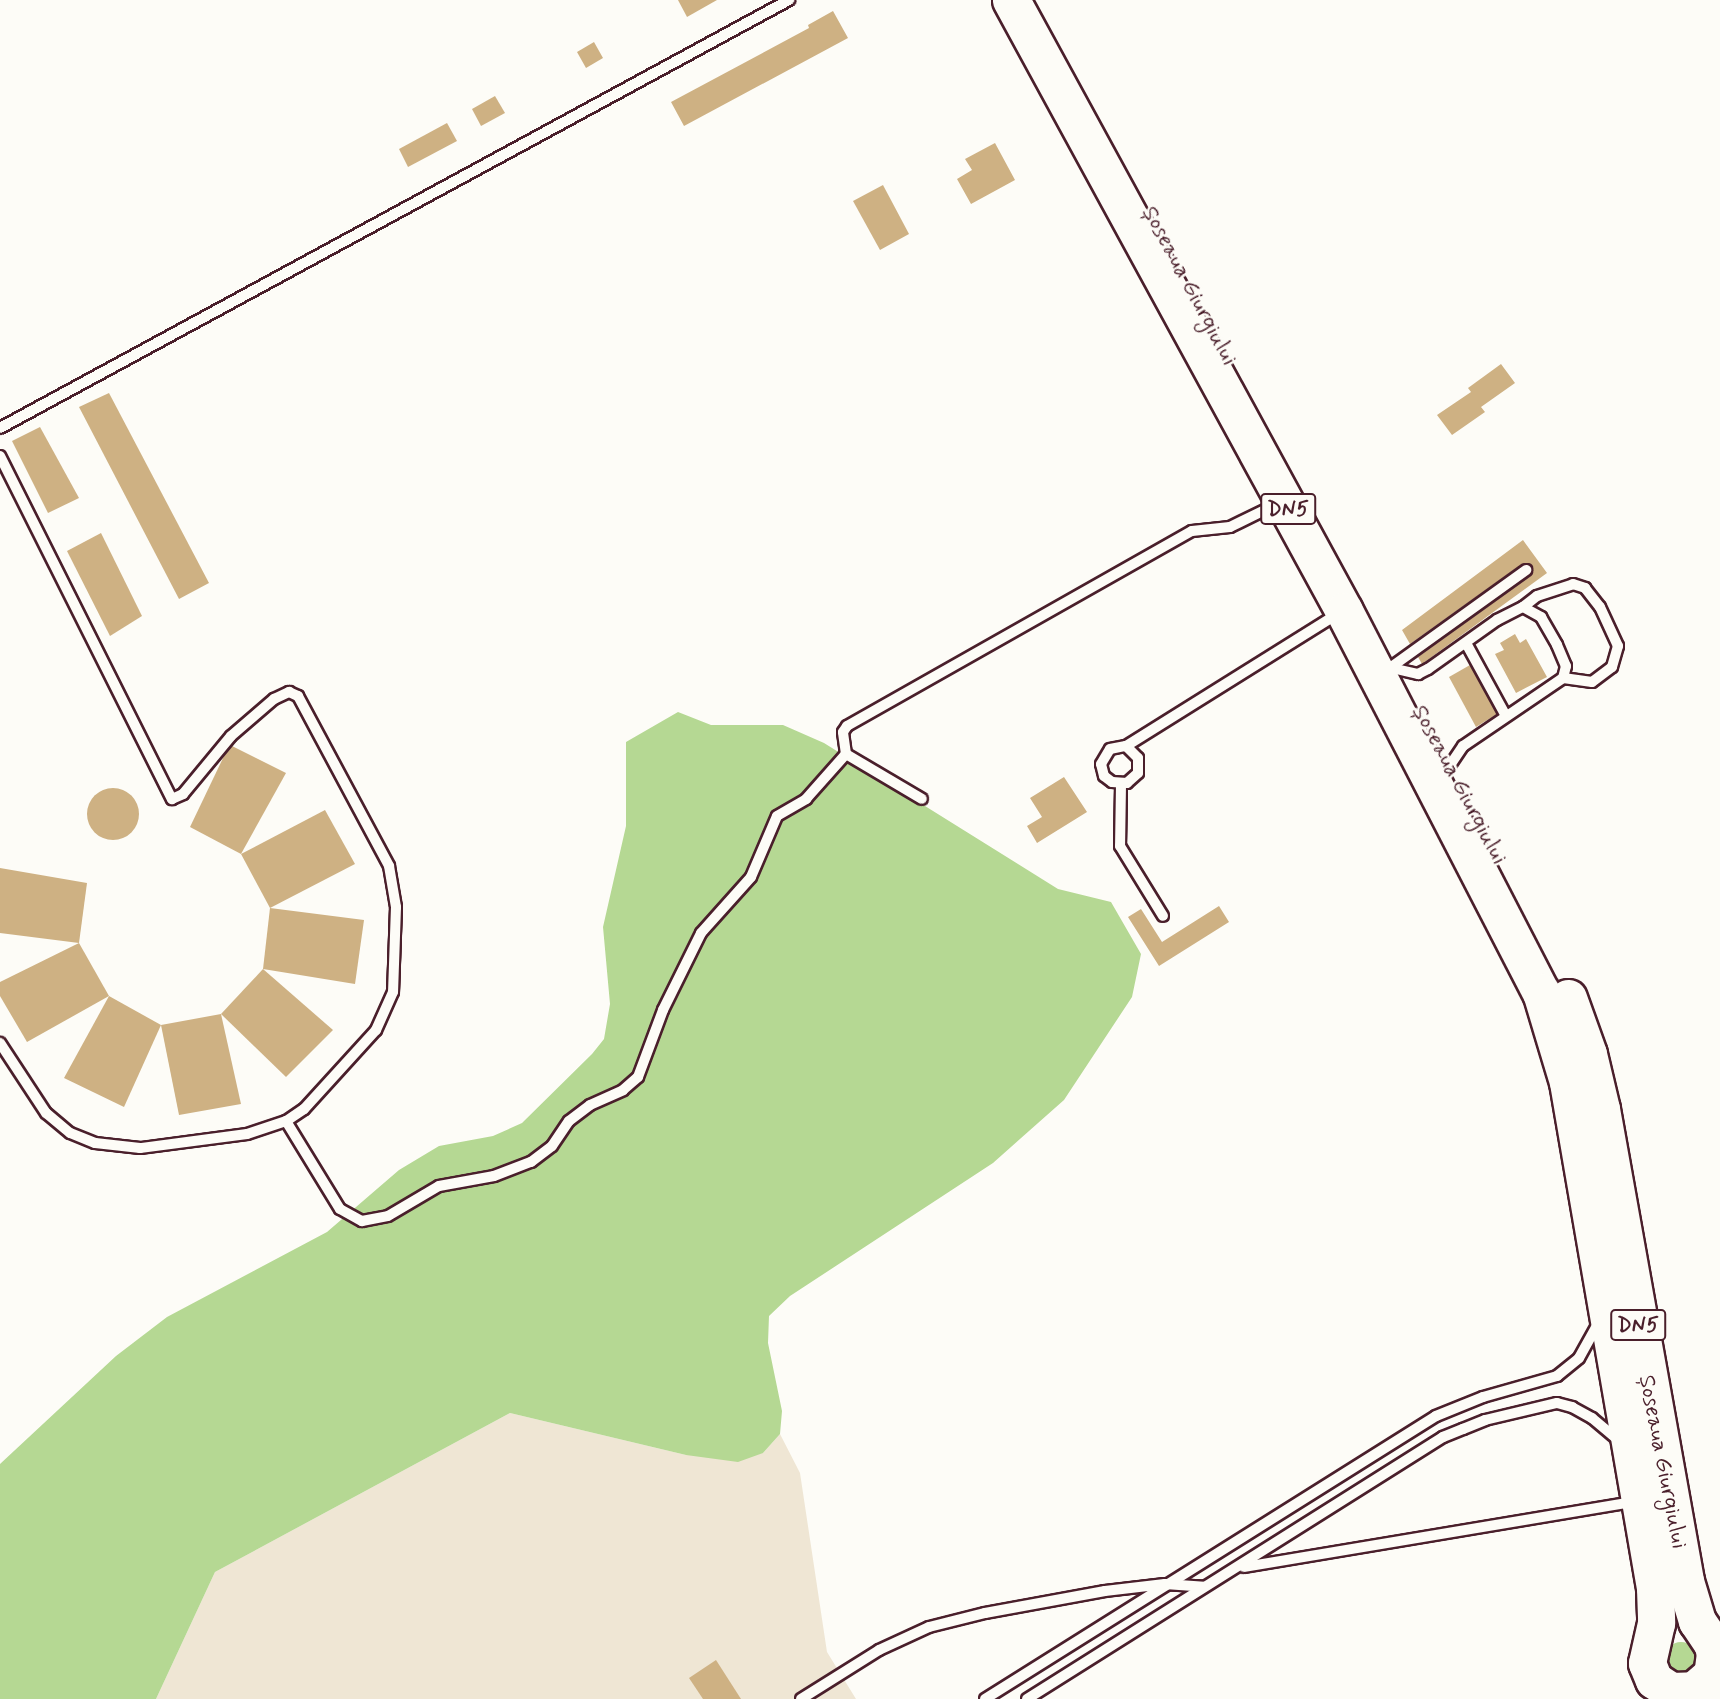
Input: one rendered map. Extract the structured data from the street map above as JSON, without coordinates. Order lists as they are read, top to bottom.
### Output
{
  "streets": {
    "highway": ["Șoseaua Giurgiului", "DN5"]
  }
}
